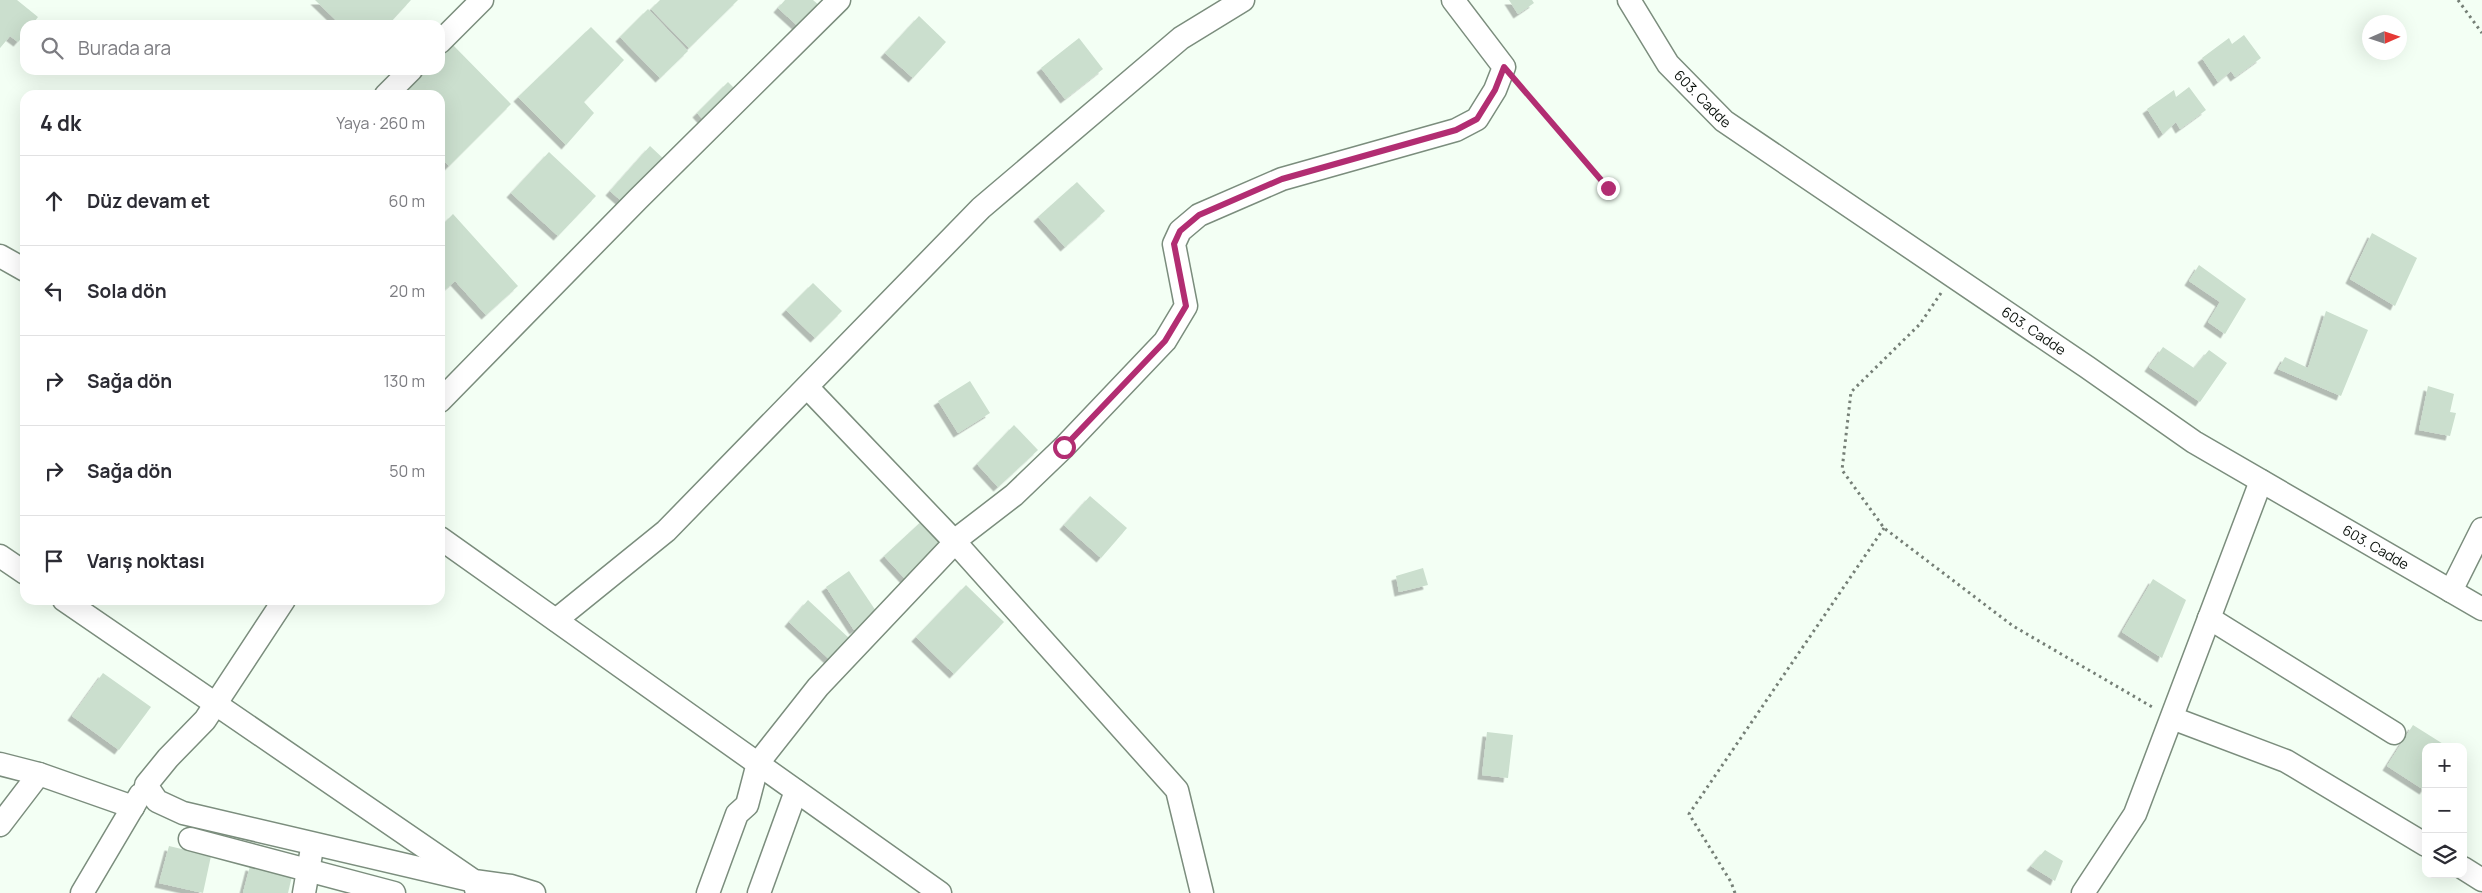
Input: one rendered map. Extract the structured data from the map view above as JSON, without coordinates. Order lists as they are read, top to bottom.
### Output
{
  "streets": {
    "street": ["603. Cadde"]
  },
  "north": "right",
  "page": {
    "search": "Burada ara",
    "heading": ["4 dk", "Yaya · 260 m"],
    "list": [
      ["Düz devam et", "60 m"],
      ["Sola dön", "20 m"],
      ["Sağa dön", "130 m"],
      ["Sağa dön", "50 m"],
      "Varış noktası"
    ],
    "map_buttons": ["+", "−"]
  }
}
